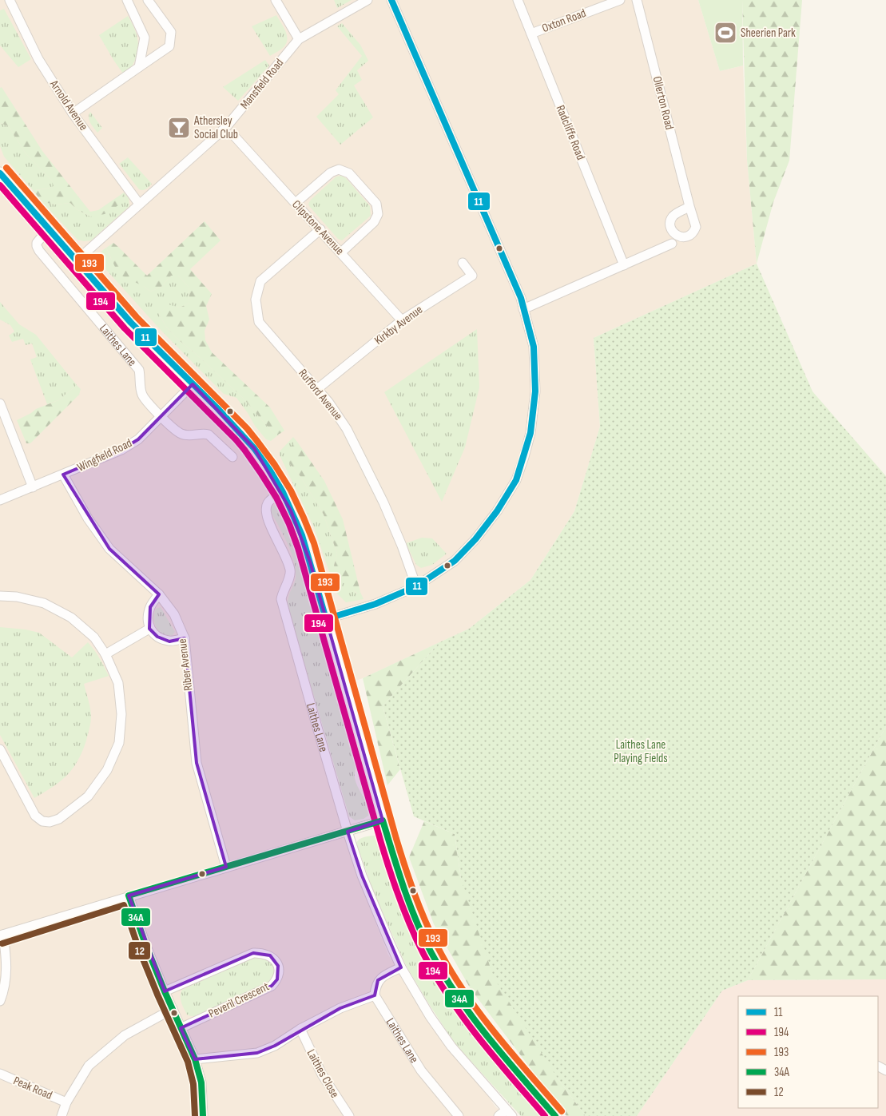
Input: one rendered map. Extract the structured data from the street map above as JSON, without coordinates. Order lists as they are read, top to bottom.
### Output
{
  "streets": {
    "main road": ["Laithes Lane"],
    "street": [
      "Oxton Road",
      "Mansfield Road",
      "Ollerton Road",
      "Arnold Avenue",
      "Radcliffe Road",
      "Clipstone Avenue",
      "Kirkby Avenue",
      "Rufford Avenue",
      "Wingfield Road",
      "Riber Avenue",
      "Peveril Crescent",
      "Laithes Close",
      "Peak Road"
    ]
  },
  "crossings": [
    ["Oxton Road", "Radcliffe Road"],
    ["Mansfield Road", "Arnold Avenue"],
    ["Mansfield Road", "Laithes Lane"],
    ["Clipstone Avenue", "Kirkby Avenue"],
    ["Clipstone Avenue", "Rufford Avenue"],
    ["Kirkby Avenue", "Rufford Avenue"],
    ["Laithes Lane", "Wingfield Road"],
    ["Wingfield Road", "Riber Avenue"]
  ],
  "parks": ["Laithes Lane Playing Fields"],
  "places": {
    "sports": ["Sheerien Park"],
    "bar": ["Athersley Social Club"]
  },
  "lines": [
    "transit line 11",
    "transit line 193",
    "transit line 194",
    "transit line 34A",
    "transit line 12"
  ],
  "legend": [
    "11",
    "194",
    "193",
    "34A",
    "12"
  ]
}
